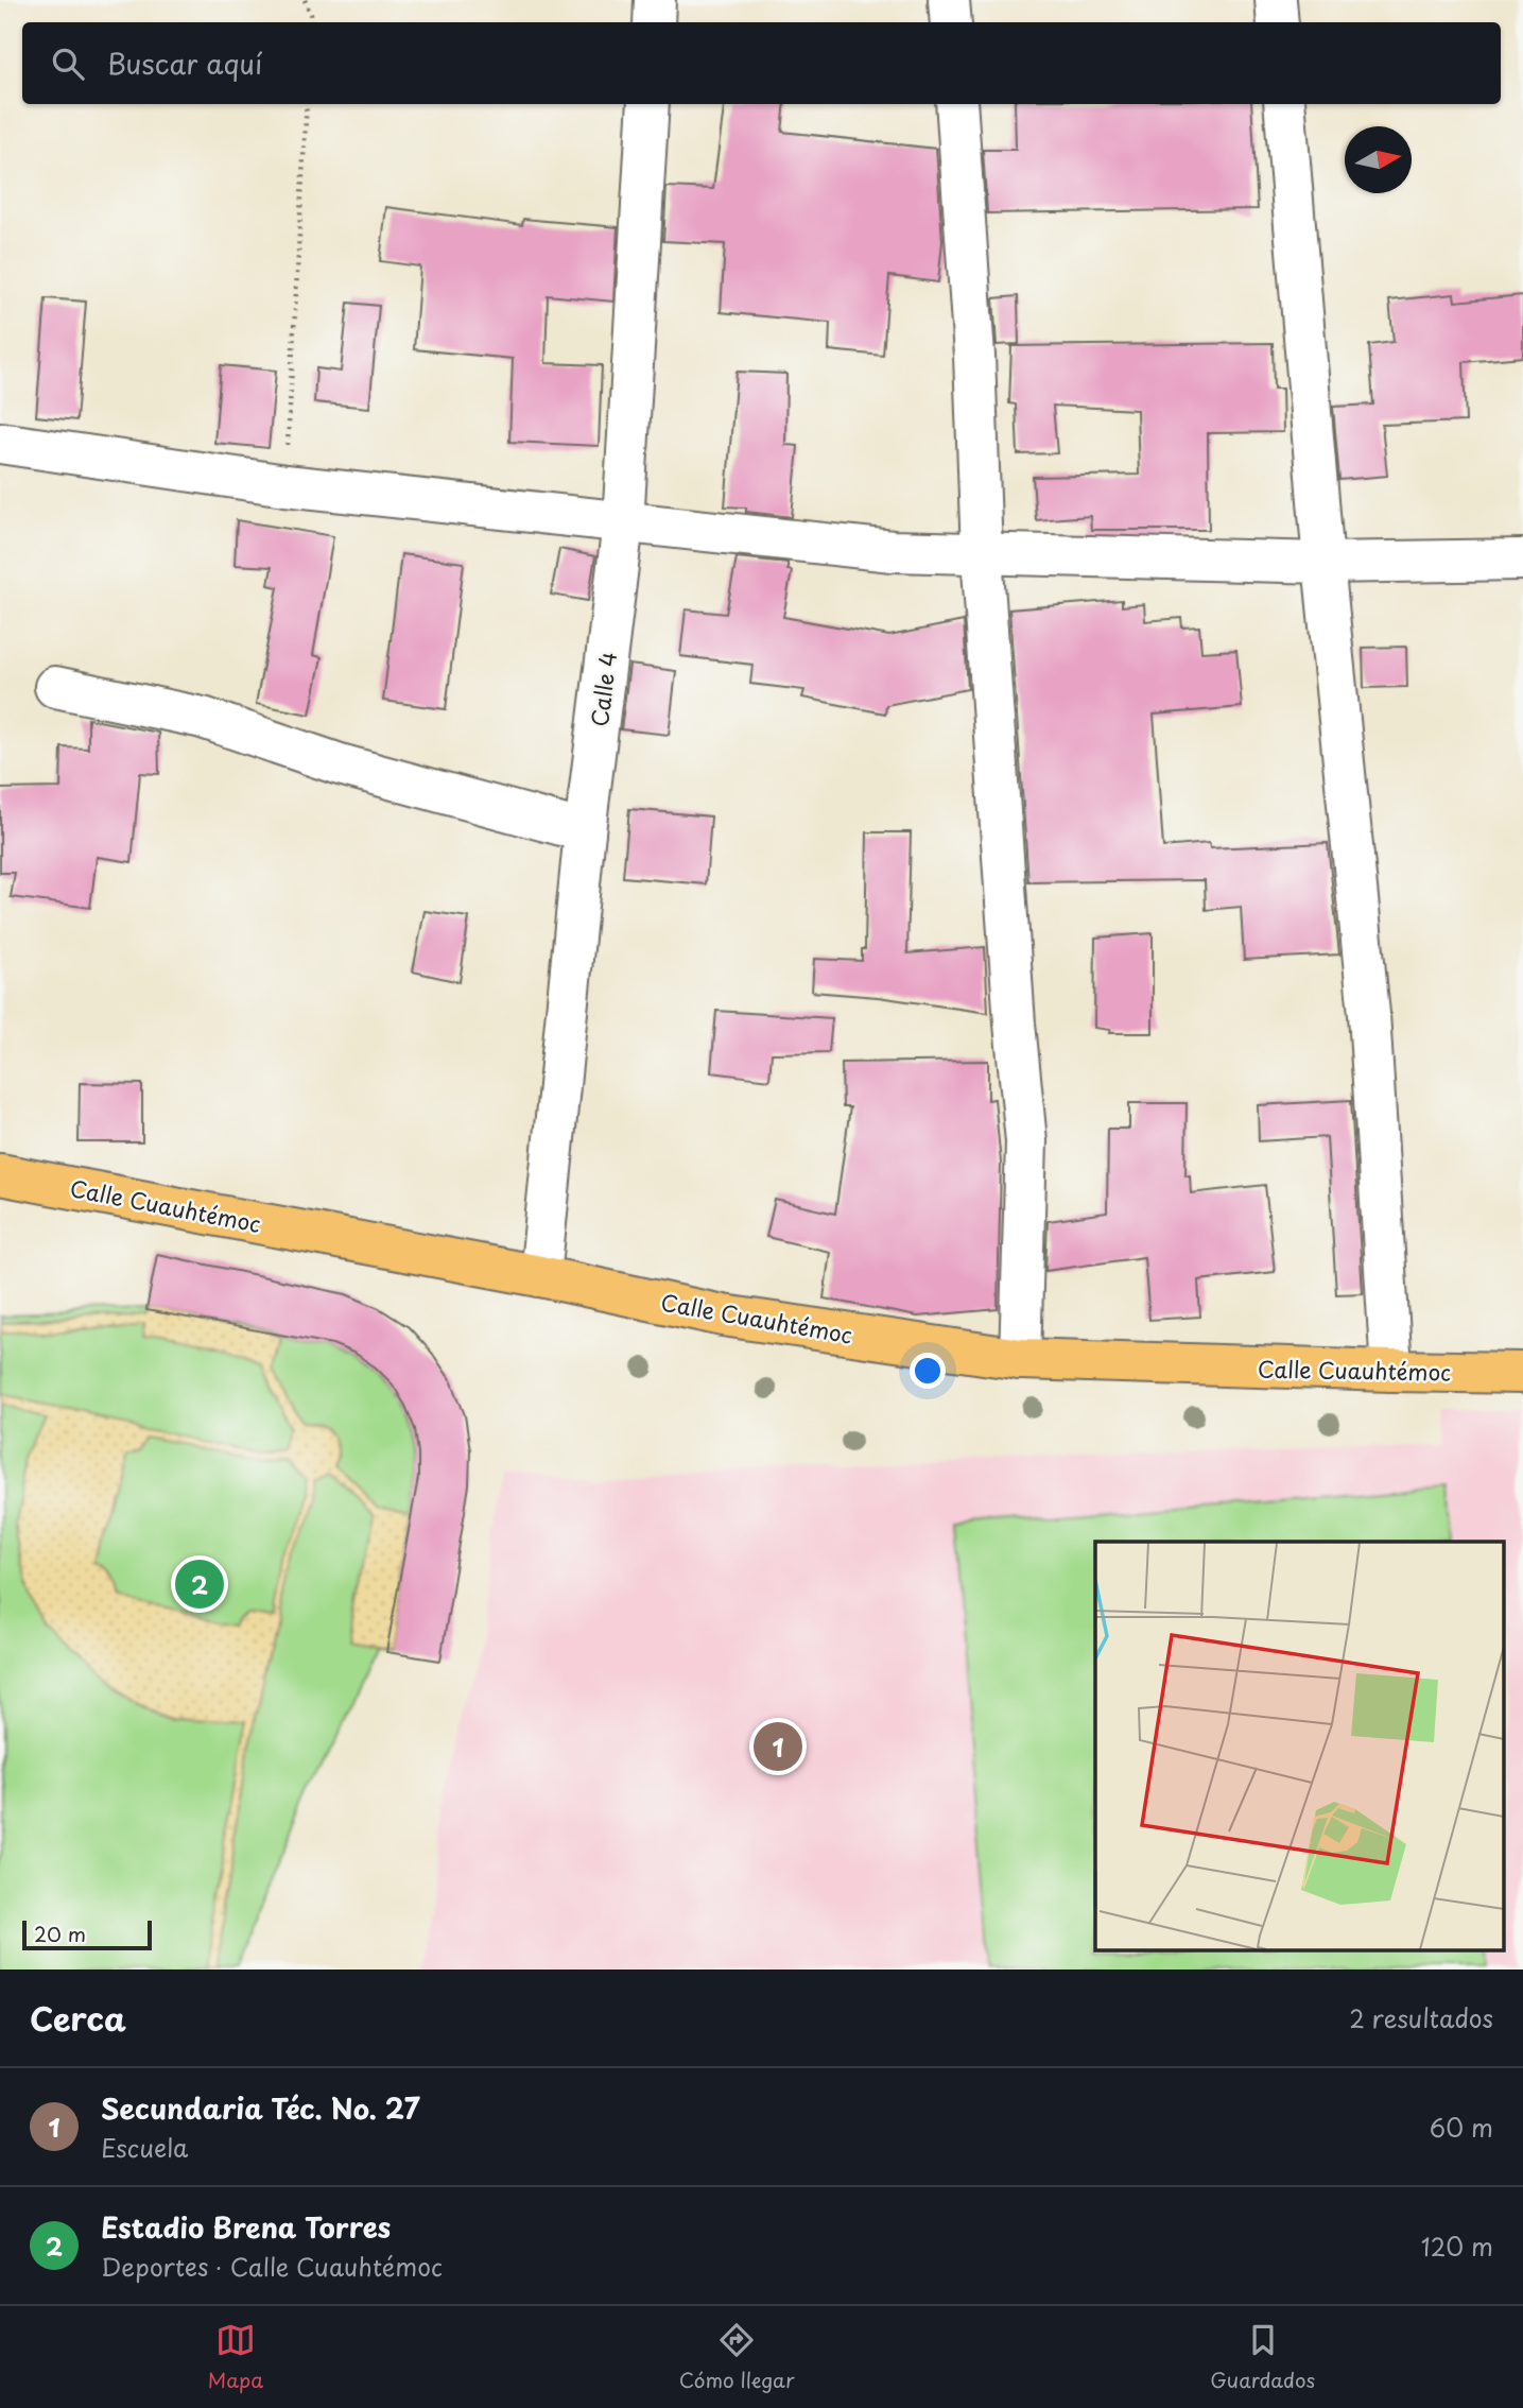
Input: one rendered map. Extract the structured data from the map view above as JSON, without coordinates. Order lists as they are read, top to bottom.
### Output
{
  "streets": {
    "main road": ["Calle Cuauhtémoc"],
    "street": ["Calle 4"]
  },
  "crossings": [
    ["Calle 4", "Calle Cuauhtémoc"]
  ],
  "scale_bar": "20 m",
  "north": "right",
  "page": {
    "search": "Buscar aquí",
    "pins": ["2", "1"],
    "scale": "20 m",
    "heading": ["Cerca", "2 resultados"],
    "list": [
      {
        "mark": "1",
        "name": "Secundaria Téc. No. 27",
        "note": "Escuela",
        "value": "60 m"
      },
      {
        "mark": "2",
        "name": "Estadio Brena Torres",
        "note": "Deportes · Calle Cuauhtémoc",
        "value": "120 m"
      }
    ],
    "nav": ["Mapa", "Cómo llegar", "Guardados"]
  }
}
